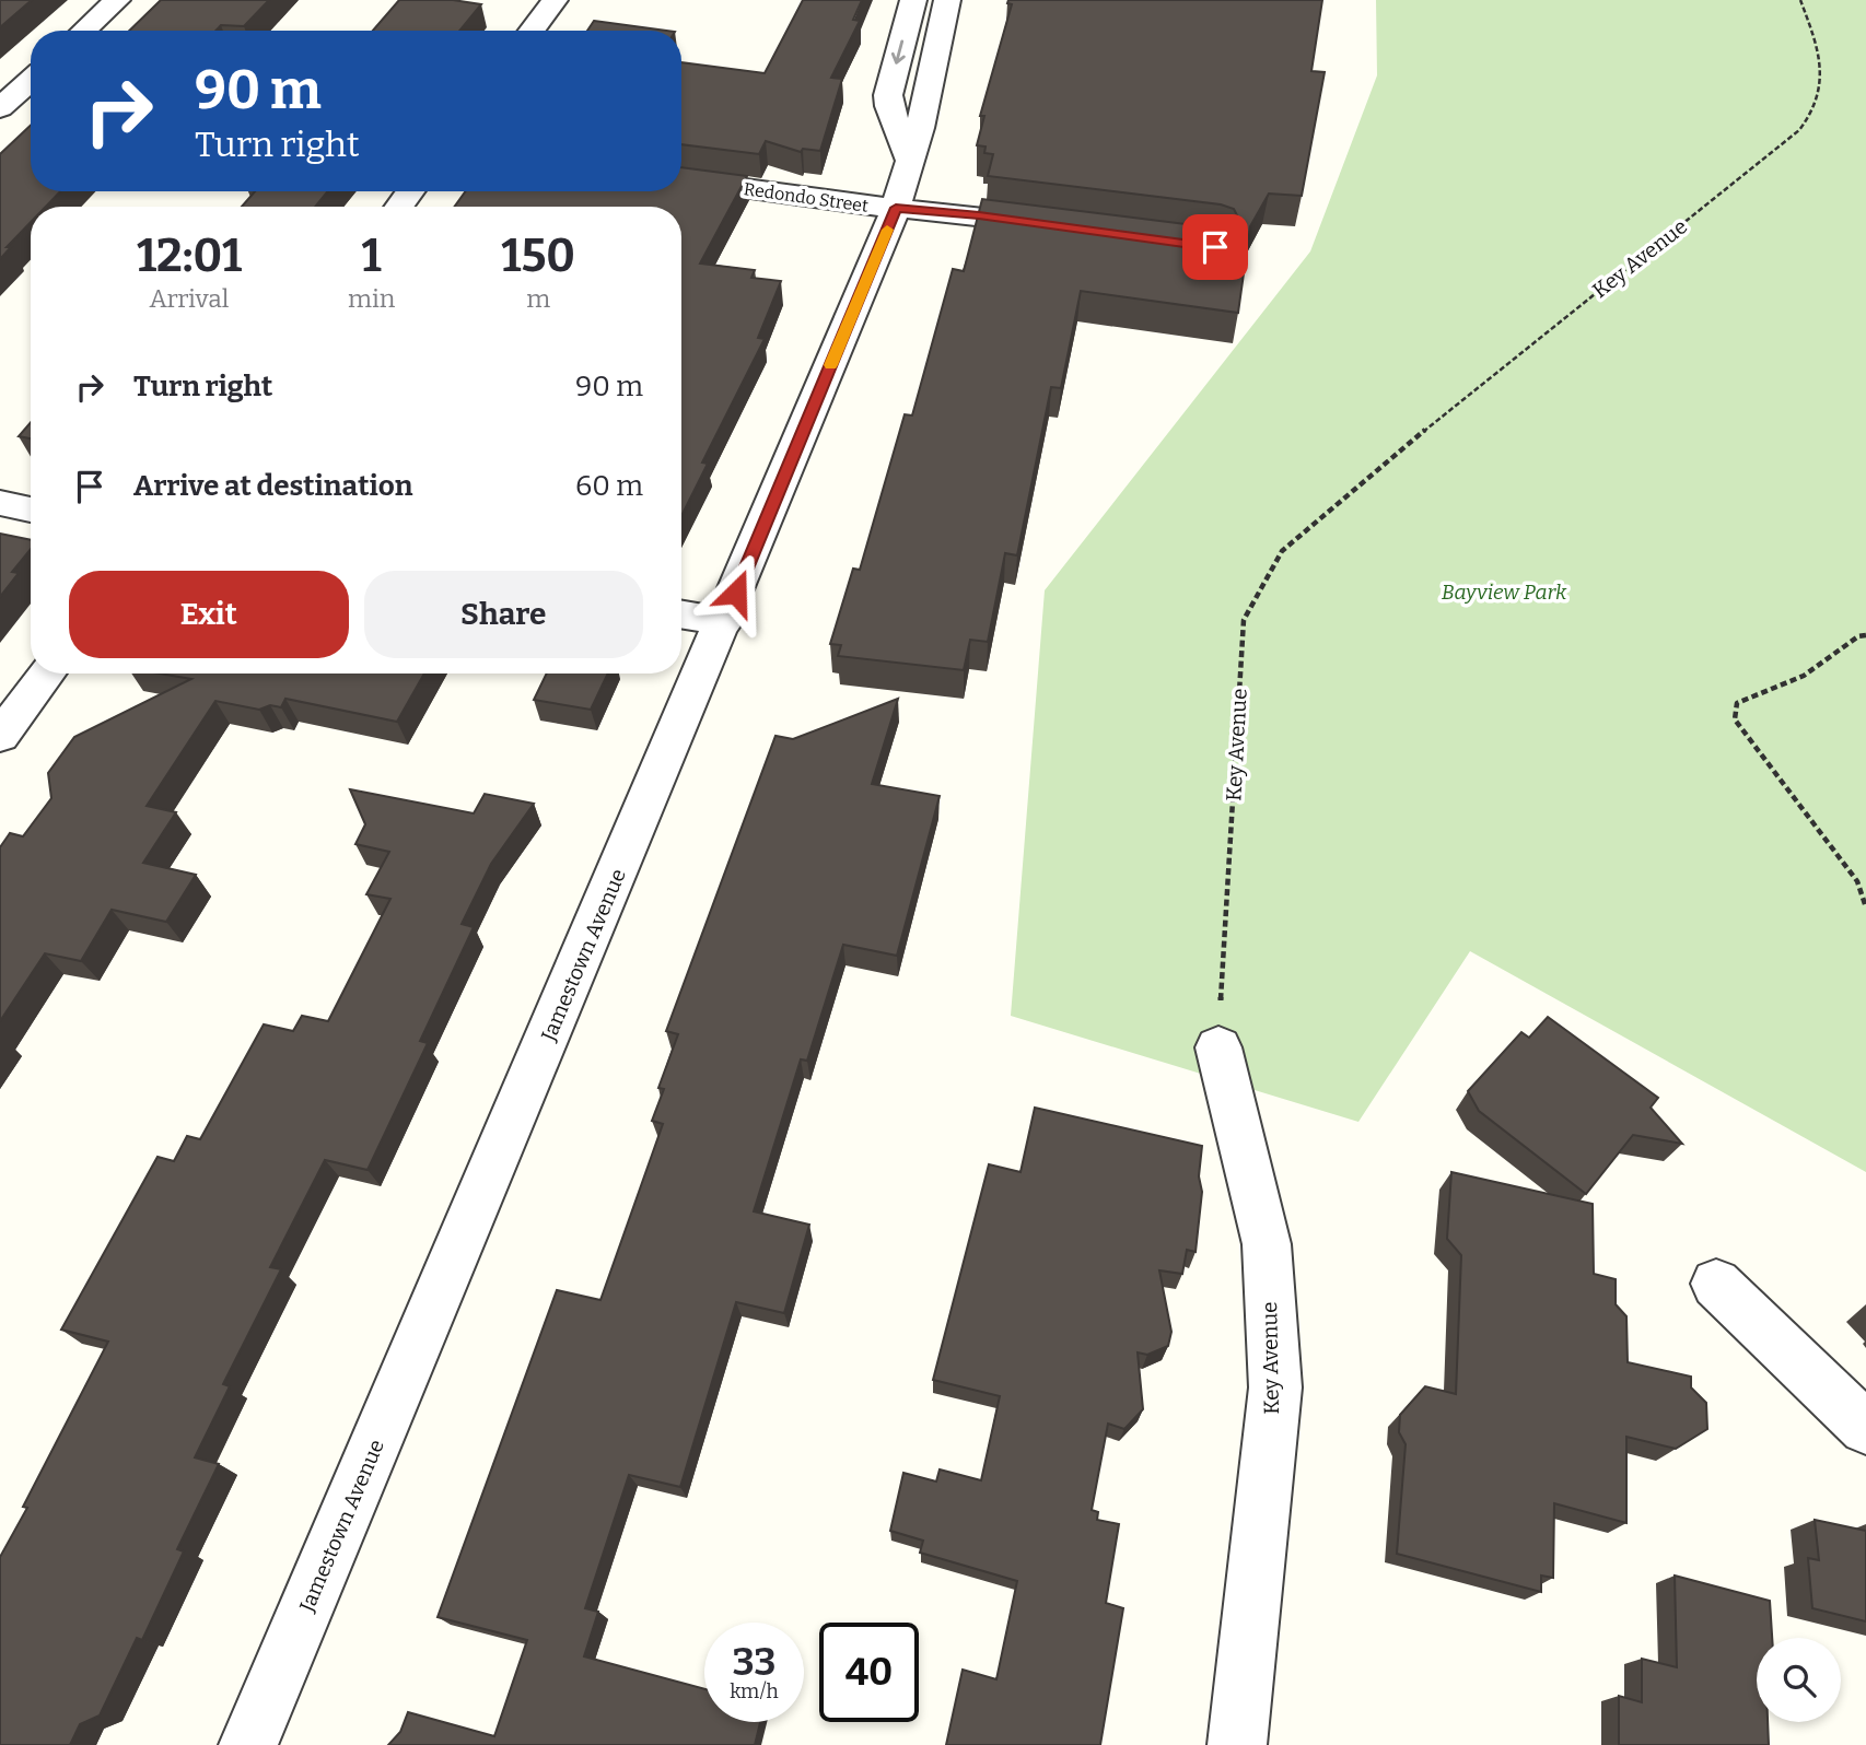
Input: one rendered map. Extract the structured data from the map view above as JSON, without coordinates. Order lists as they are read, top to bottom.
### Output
{
  "streets": {
    "street": ["Redondo Street", "Key Avenue", "Jamestown Avenue"]
  },
  "crossings": [
    ["Redondo Street", "Jamestown Avenue"]
  ],
  "parks": ["Bayview Park"],
  "page": {
    "turn": ["90 m", "Turn right"],
    "eta": [
      "12:01",
      "Arrival",
      "1",
      "min",
      "150",
      "m"
    ],
    "list": [
      {
        "name": "Turn right",
        "value": "90 m"
      },
      {
        "name": "Arrive at destination",
        "value": "60 m"
      }
    ],
    "buttons": ["Exit", "Share"],
    "speed": "33 km/h",
    "limit": "40"
  }
}
